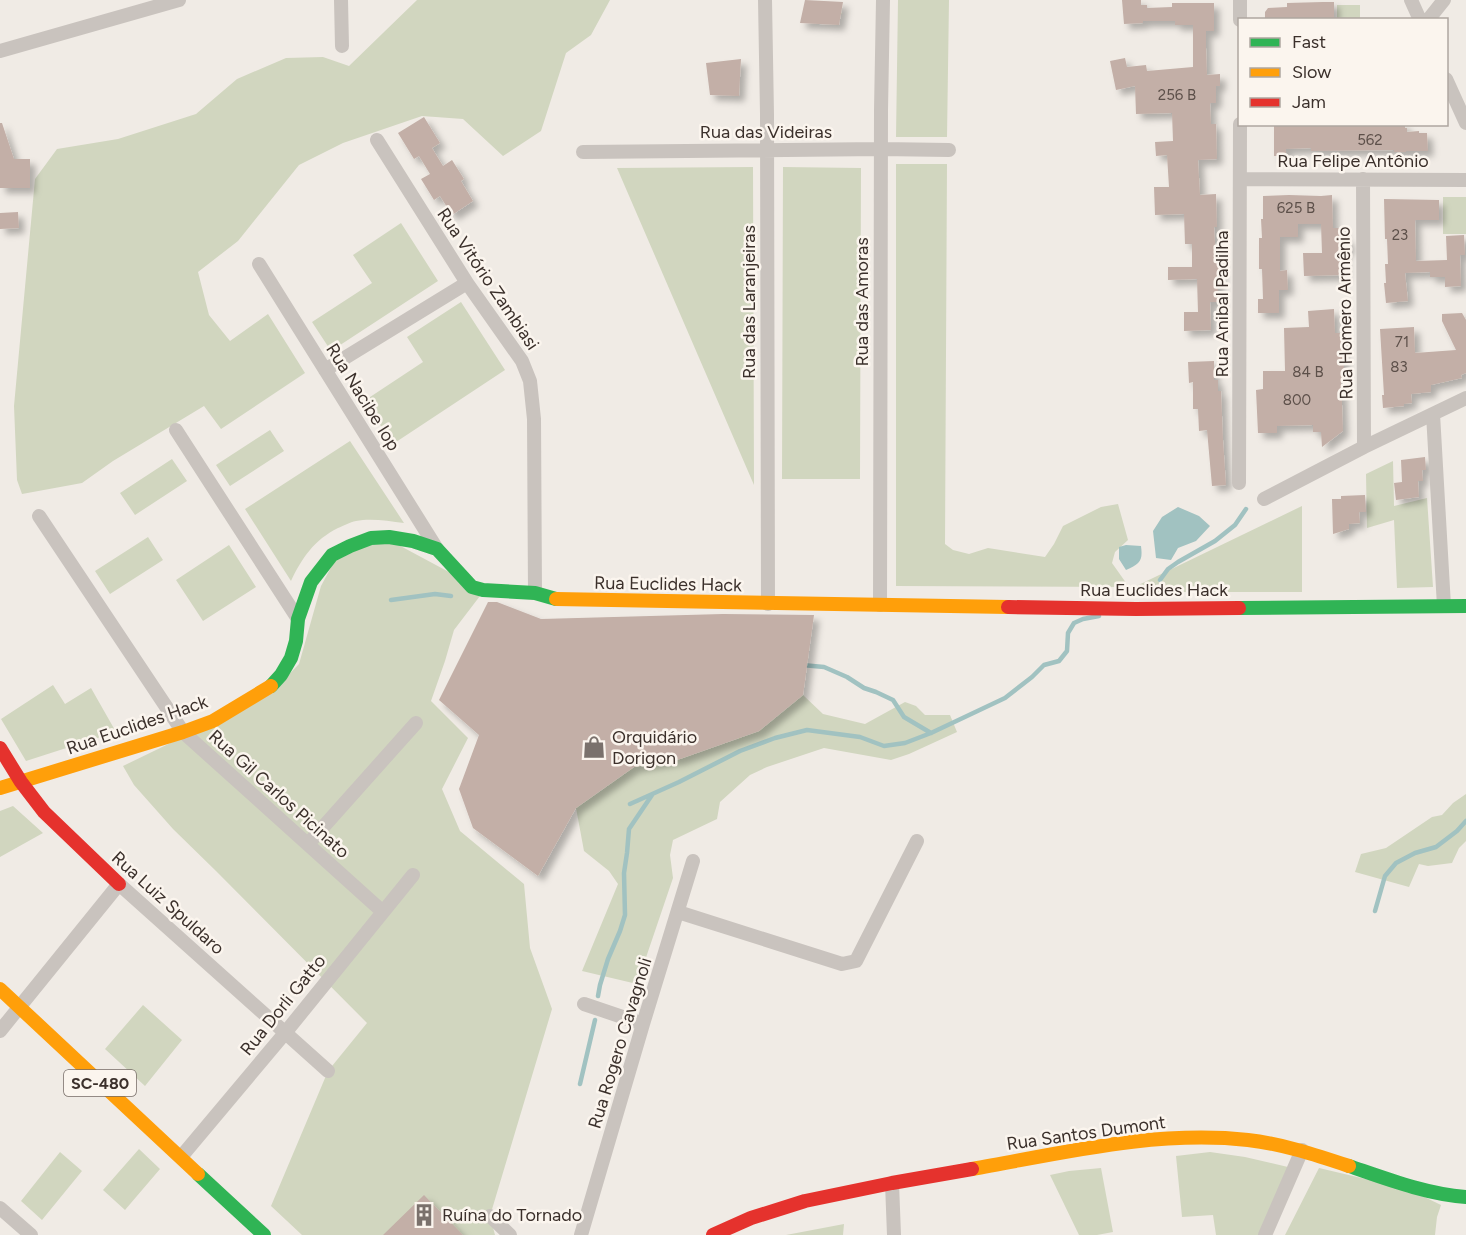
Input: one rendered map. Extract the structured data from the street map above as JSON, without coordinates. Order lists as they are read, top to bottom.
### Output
{
  "streets": {
    "street": [
      "Rua das Videiras",
      "Rua Felipe Antônio",
      "Rua Vitório Zambiasi",
      "Rua das Laranjeiras",
      "Rua das Amoras",
      "Rua Anibal Padilha",
      "Rua Homero Armênio",
      "Rua Nacibe Iop",
      "Rua Euclides Hack",
      "Rua Gil Carlos Picinato",
      "Rua Luiz Spuldaro",
      "Rua Dorli Gatto",
      "Rua Rogero Cavagnoli",
      "SC-480",
      "Rua Santos Dumont"
    ]
  },
  "crossings": [
    ["Rua das Videiras", "Rua das Laranjeiras"],
    ["Rua das Videiras", "Rua das Amoras"],
    ["Rua Felipe Antônio", "Rua Anibal Padilha"],
    ["Rua Felipe Antônio", "Rua Homero Armênio"],
    ["Rua Vitório Zambiasi", "Rua Euclides Hack"],
    ["Rua das Laranjeiras", "Rua Euclides Hack"],
    ["Rua das Amoras", "Rua Euclides Hack"],
    ["Rua Nacibe Iop", "Rua Euclides Hack"],
    ["Rua Euclides Hack", "Rua Gil Carlos Picinato"],
    ["Rua Euclides Hack", "Rua Luiz Spuldaro"],
    ["Rua Gil Carlos Picinato", "Rua Dorli Gatto"],
    ["Rua Luiz Spuldaro", "Rua Dorli Gatto"],
    ["Rua Dorli Gatto", "SC-480"]
  ],
  "places": {
    "shop": ["Orquidário Dorigon"],
    "building": ["Ruína do Tornado"]
  },
  "house_numbers": [
    "256 B",
    "562",
    "625 B",
    "23",
    "71",
    "83",
    "84 B",
    "800"
  ],
  "legend": ["Fast", "Slow", "Jam"]
}
